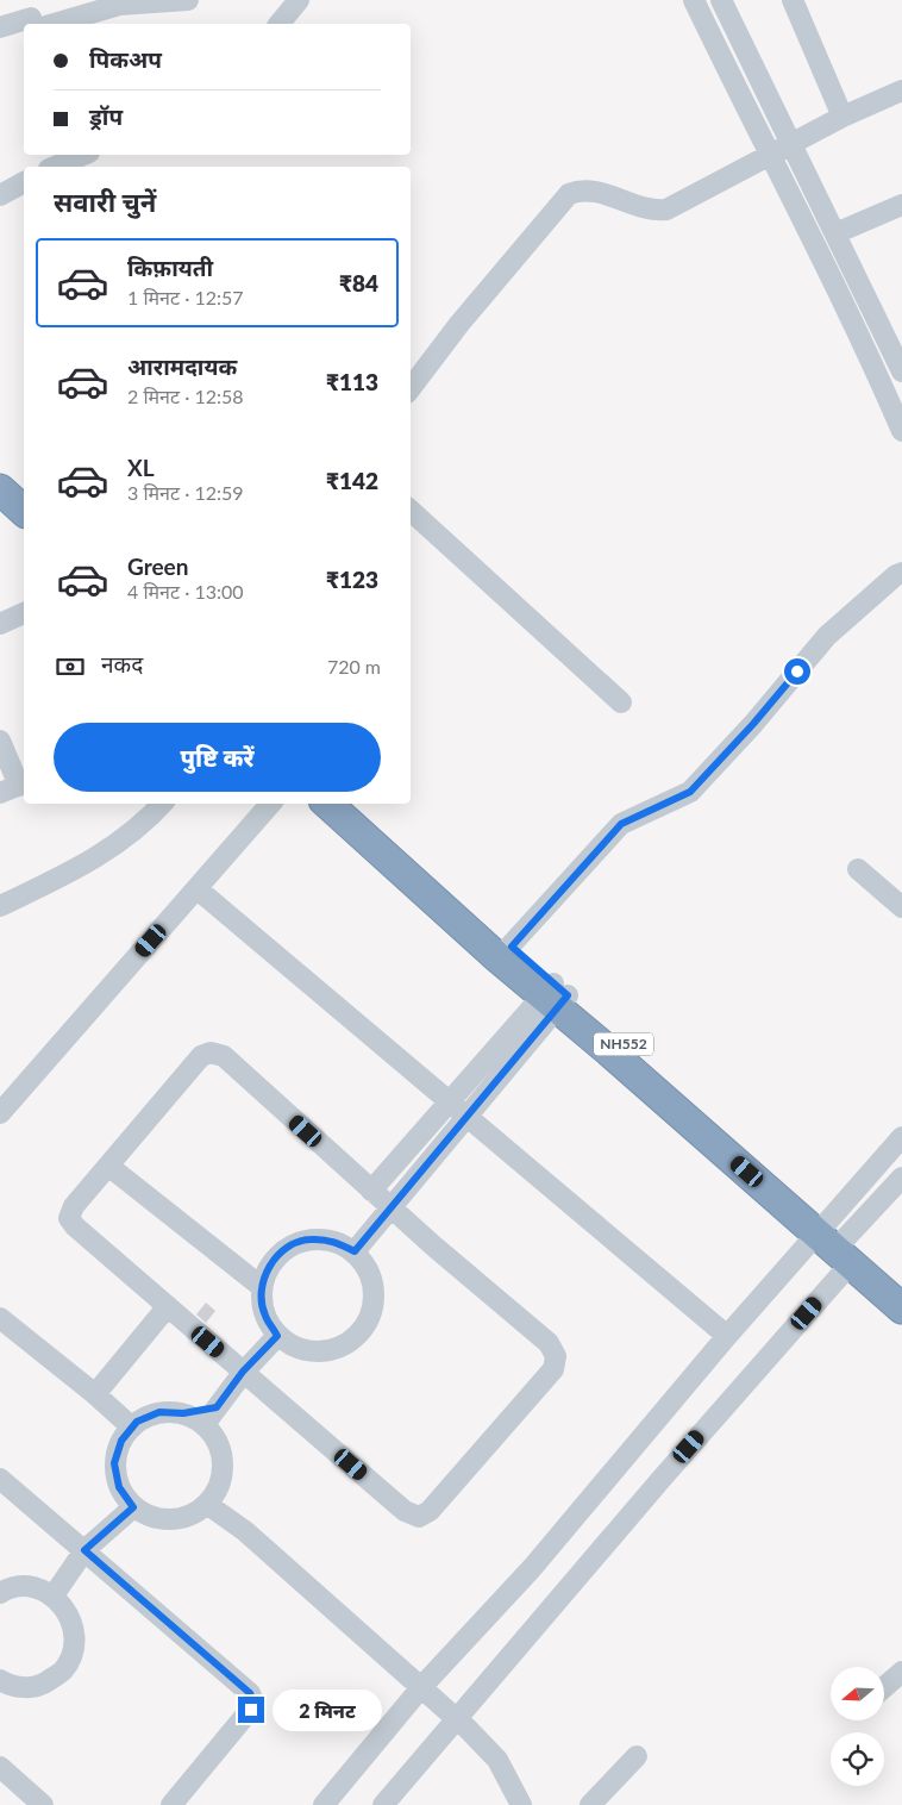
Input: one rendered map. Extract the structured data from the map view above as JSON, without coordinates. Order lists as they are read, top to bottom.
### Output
{
  "streets": {
    "highway": ["NH552"]
  },
  "north": "left",
  "page": {
    "banner": ["पिकअप", "ड्रॉप"],
    "heading": "सवारी चुनें",
    "list": [
      {
        "name": "किफ़ायती",
        "note": "1 मिनट · 12:57",
        "value": "₹84"
      },
      {
        "name": "आरामदायक",
        "note": "2 मिनट · 12:58",
        "value": "₹113"
      },
      {
        "name": "XL",
        "note": "3 मिनट · 12:59",
        "value": "₹142"
      },
      {
        "name": "Green",
        "note": "4 मिनट · 13:00",
        "value": "₹123"
      }
    ],
    "pay": ["नकद", "720 m"],
    "buttons": "पुष्टि करें",
    "bubble": "2 मिनट"
  }
}
